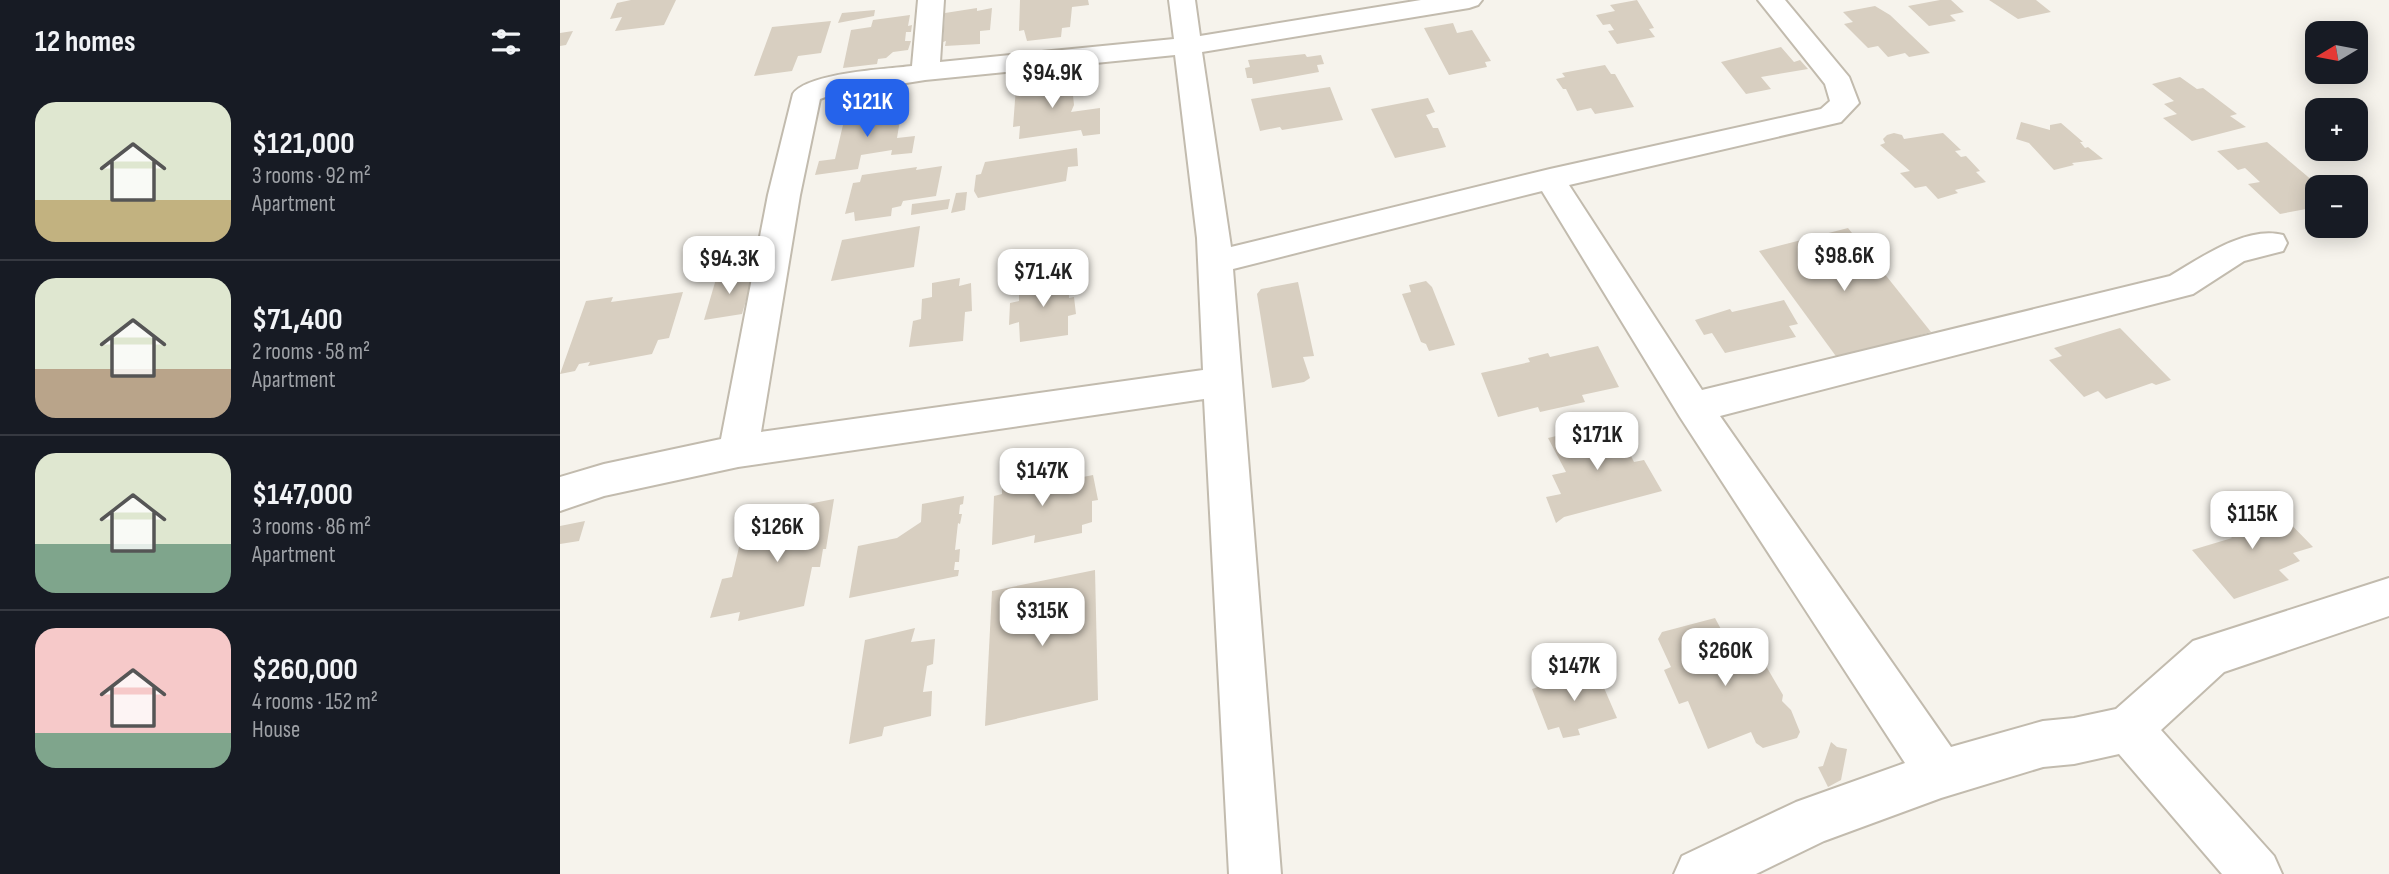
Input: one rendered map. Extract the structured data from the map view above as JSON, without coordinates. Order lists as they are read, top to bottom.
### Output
{
  "north": "left",
  "page": {
    "heading": "12 homes",
    "map_buttons": ["+", "−"],
    "price": [
      "$94.9K",
      "$121K",
      "$98.6K",
      "$94.3K",
      "$71.4K",
      "$171K",
      "$147K",
      "$115K",
      "$126K",
      "$315K",
      "$260K",
      "$147K"
    ],
    "list": [
      {
        "name": "$121,000",
        "note": "3 rooms · 92 m² · Apartment"
      },
      {
        "name": "$71,400",
        "note": "2 rooms · 58 m² · Apartment"
      },
      {
        "name": "$147,000",
        "note": "3 rooms · 86 m² · Apartment"
      },
      {
        "name": "$260,000",
        "note": "4 rooms · 152 m² · House"
      }
    ]
  }
}
